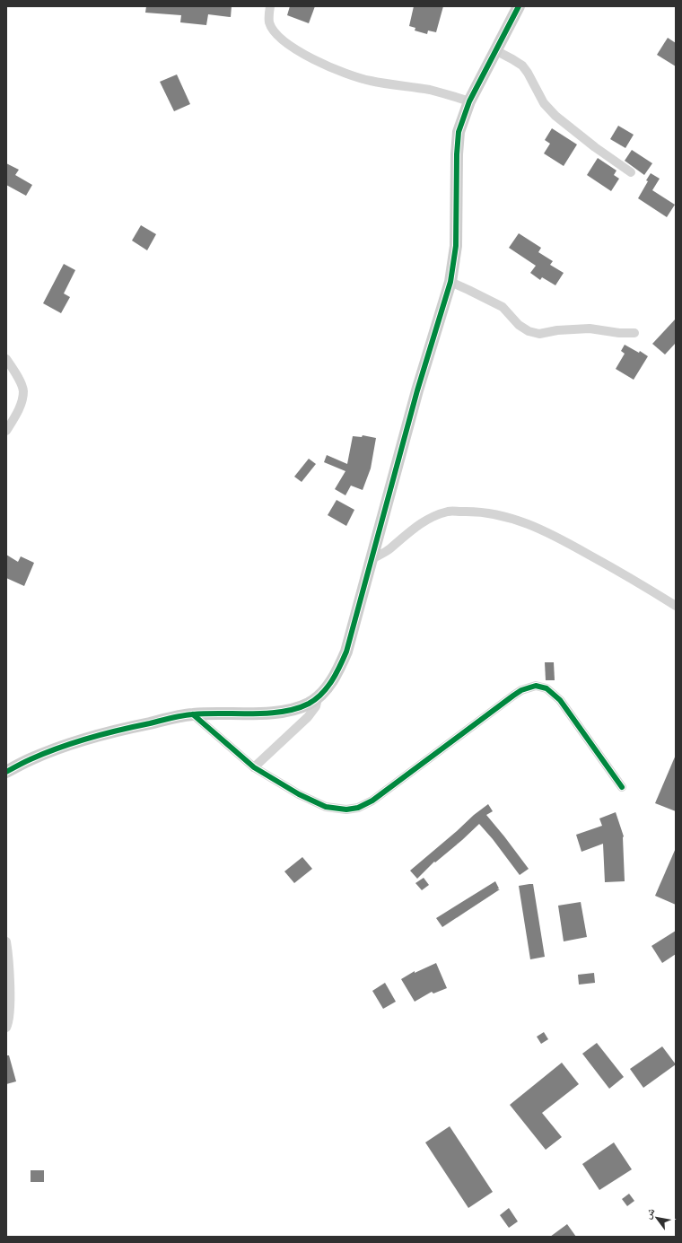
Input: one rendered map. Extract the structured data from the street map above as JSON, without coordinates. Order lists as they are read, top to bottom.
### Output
{
  "north": "top left"
}
